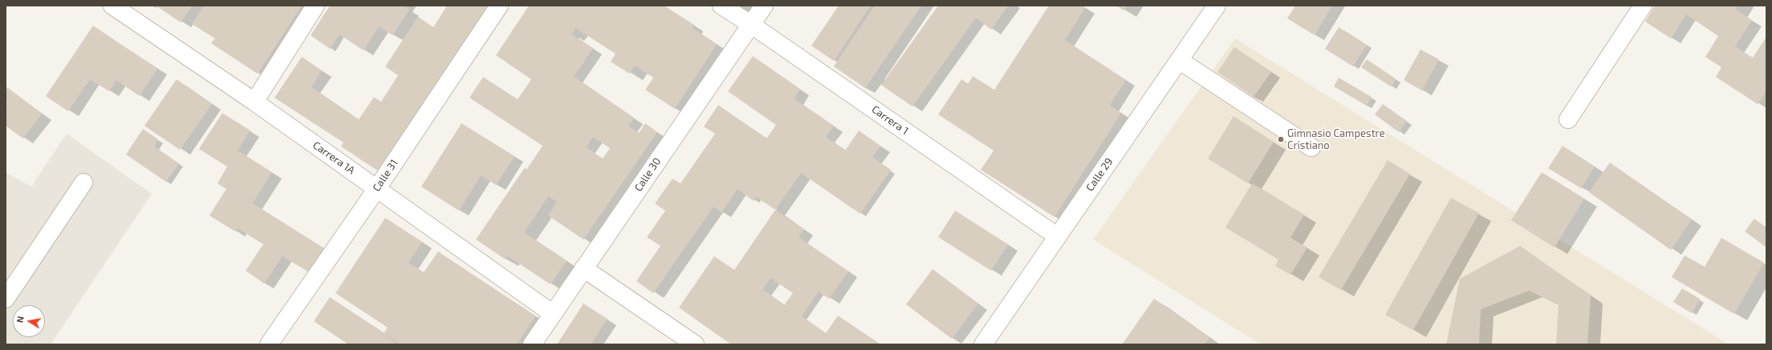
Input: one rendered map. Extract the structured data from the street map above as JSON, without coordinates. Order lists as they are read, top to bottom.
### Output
{
  "streets": {
    "street": [
      "Carrera 1",
      "Carrera 1A",
      "Calle 30",
      "Calle 29",
      "Calle 31"
    ]
  },
  "crossings": [
    ["Carrera 1", "Calle 30"],
    ["Carrera 1", "Calle 29"],
    ["Carrera 1A", "Calle 30"],
    ["Carrera 1A", "Calle 31"]
  ],
  "places": ["Gimnasio Campestre Cristiano"],
  "north": "left"
}
